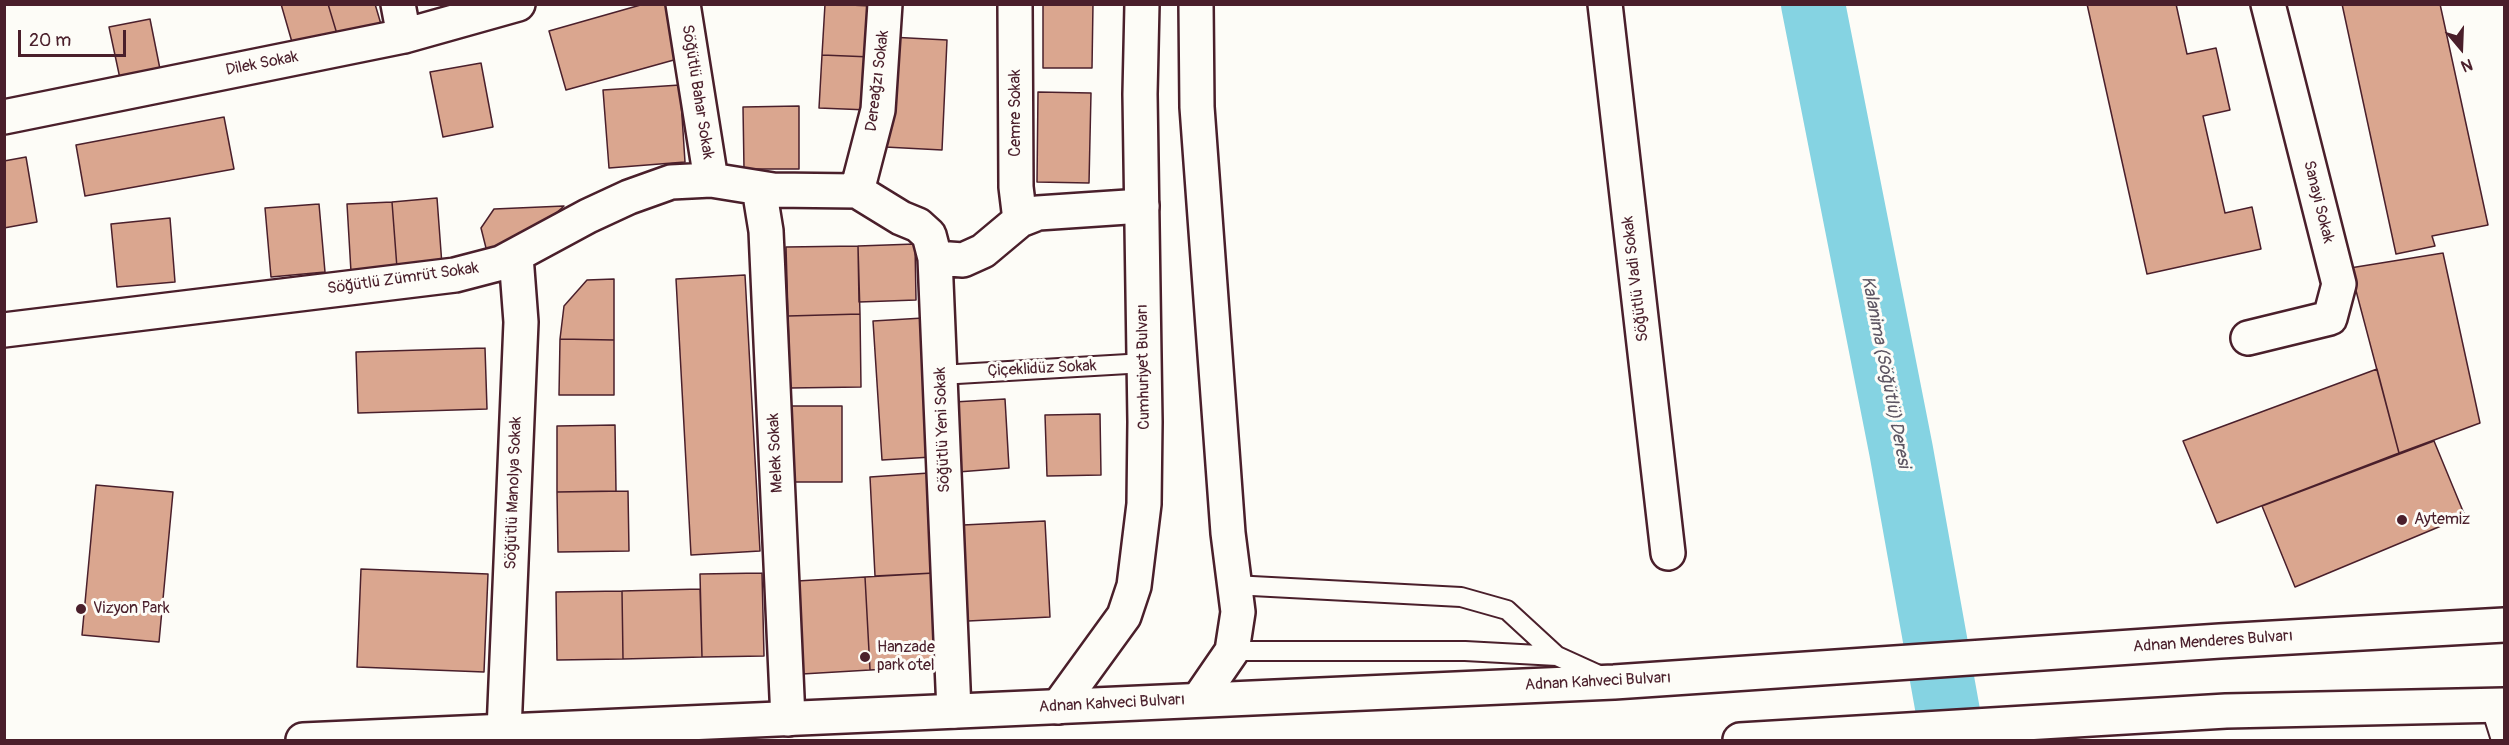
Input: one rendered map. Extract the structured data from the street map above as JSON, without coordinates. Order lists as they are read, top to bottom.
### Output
{
  "streets": {
    "main road": [
      "Dilek Sokak",
      "Dereağzı Sokak",
      "Söğütlü Bahar Sokak",
      "Cemre Sokak",
      "Sanayi Sokak",
      "Söğütlü Zümrüt Sokak",
      "Söğütlü Vadi Sokak",
      "Cumhuriyet Bulvarı",
      "Söğütlü Yeni Sokak",
      "Melek Sokak",
      "Söğütlü Manolya Sokak",
      "Adnan Menderes Bulvarı",
      "Adnan Kahveci Bulvarı"
    ],
    "lane": ["Çiçeklidüz Sokak"]
  },
  "crossings": [
    ["Dereağzı Sokak", "Söğütlü Zümrüt Sokak"],
    ["Dereağzı Sokak", "Söğütlü Yeni Sokak"],
    ["Söğütlü Bahar Sokak", "Söğütlü Zümrüt Sokak"],
    ["Söğütlü Zümrüt Sokak", "Söğütlü Yeni Sokak"],
    ["Söğütlü Zümrüt Sokak", "Melek Sokak"],
    ["Söğütlü Zümrüt Sokak", "Söğütlü Manolya Sokak"],
    ["Cumhuriyet Bulvarı", "Çiçeklidüz Sokak"],
    ["Cumhuriyet Bulvarı", "Adnan Kahveci Bulvarı"],
    ["Çiçeklidüz Sokak", "Söğütlü Yeni Sokak"],
    ["Söğütlü Yeni Sokak", "Adnan Kahveci Bulvarı"],
    ["Melek Sokak", "Adnan Kahveci Bulvarı"],
    ["Söğütlü Manolya Sokak", "Adnan Kahveci Bulvarı"],
    ["Adnan Menderes Bulvarı", "Adnan Kahveci Bulvarı"]
  ],
  "water": ["Kalanima (Söğütlü) Deresi"],
  "places": ["Aytemiz", "Vizyon Park", "Hanzade park otel"],
  "scale_bar": "20 m",
  "north": "bottom"
}
